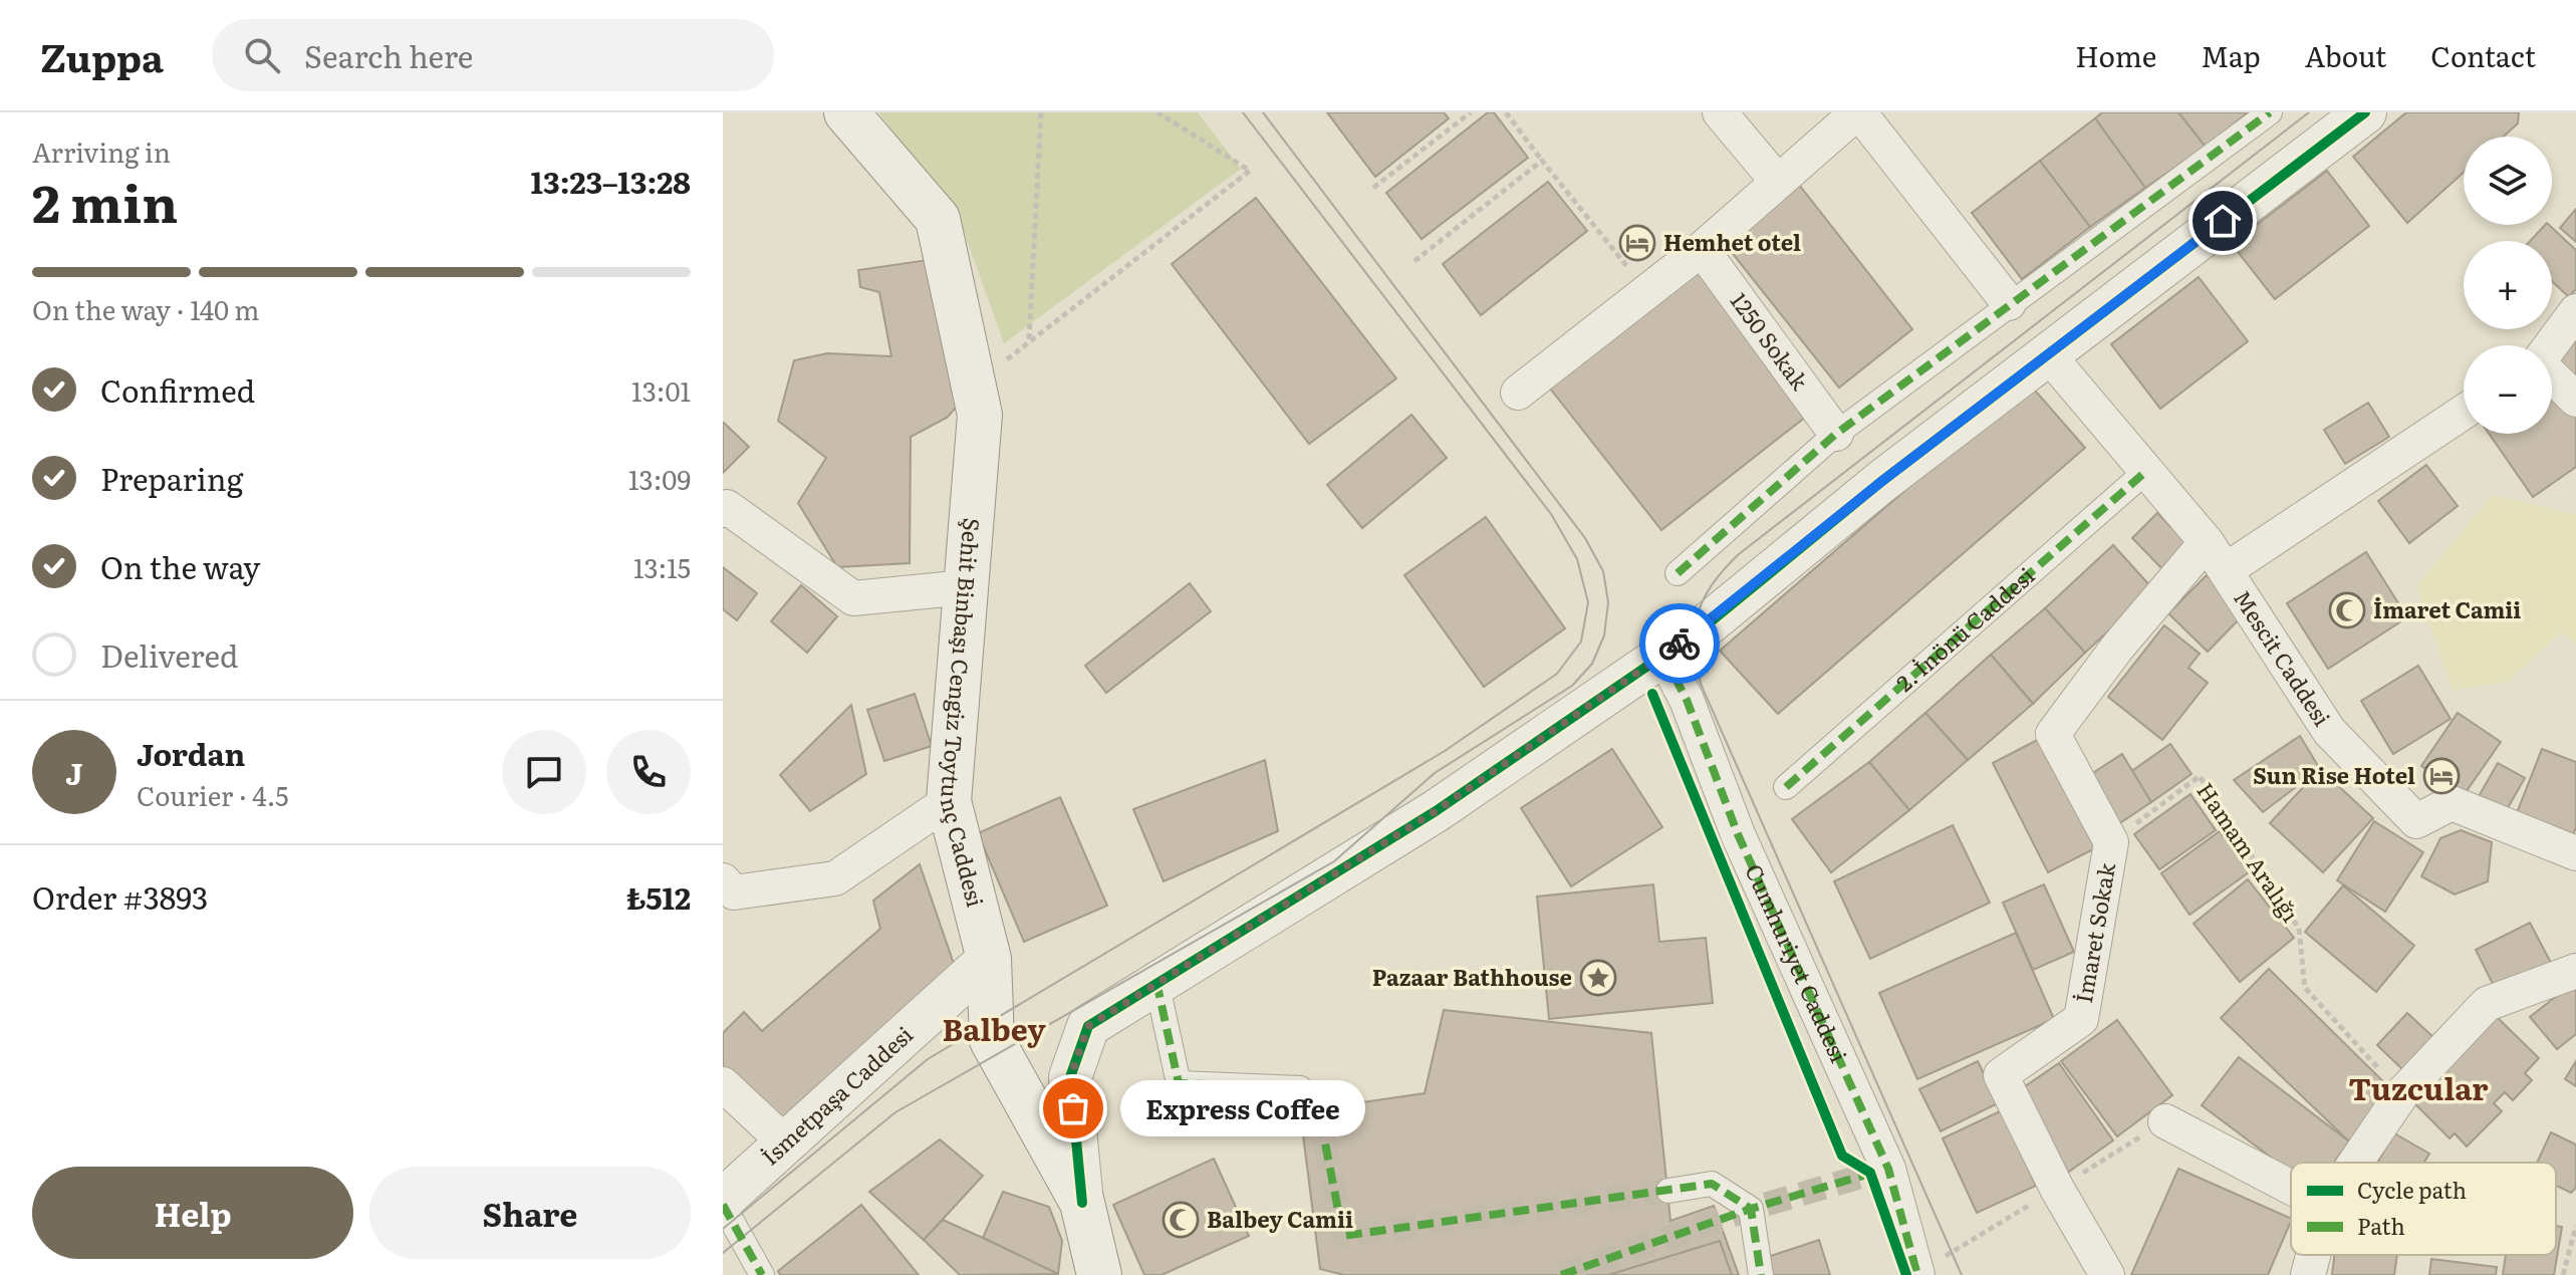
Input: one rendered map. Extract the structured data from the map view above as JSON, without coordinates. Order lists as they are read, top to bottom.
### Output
{
  "streets": {
    "main road": ["Şehit Binbaşı Cengiz Toytunç Caddesi"],
    "street": [
      "1250 Sokak",
      "2. İnönü Caddesi",
      "Mescit Caddesi",
      "İmaret Sokak",
      "Cumhuriyet Caddesi",
      "İsmetpaşa Caddesi"
    ],
    "path": ["Hamam Aralığı"]
  },
  "crossings": [
    ["2. İnönü Caddesi", "Mescit Caddesi"],
    ["Mescit Caddesi", "İmaret Sokak"],
    ["Şehit Binbaşı Cengiz Toytunç Caddesi", "İsmetpaşa Caddesi"],
    ["Hamam Aralığı", "İmaret Sokak"]
  ],
  "districts": ["Balbey", "Tuzcular"],
  "places": {
    "hotel": ["Hemhet otel", "Sun Rise Hotel"],
    "mosque": ["İmaret Camii", "Balbey Camii"],
    "place": ["Pazaar Bathhouse"],
    "other": ["Express Coffee"]
  },
  "legend": ["Cycle path", "Path"],
  "page": {
    "header": "Zuppa",
    "search": "Search here",
    "nav": [
      "Home",
      "Map",
      "About",
      "Contact"
    ],
    "heading": ["2 min", "Arriving in", "13:23–13:28"],
    "panel": [
      "Jordan",
      "Courier · 4.5",
      "Order #3893",
      "₺512"
    ],
    "map_buttons": ["+", "−"],
    "bar": "On the way · 140 m",
    "list": [
      ["Confirmed", "13:01"],
      ["Preparing", "13:09"],
      ["On the way", "13:15"],
      "Delivered"
    ],
    "round": "J",
    "bubble": "Express Coffee",
    "buttons": ["Help", "Share"]
  }
}
